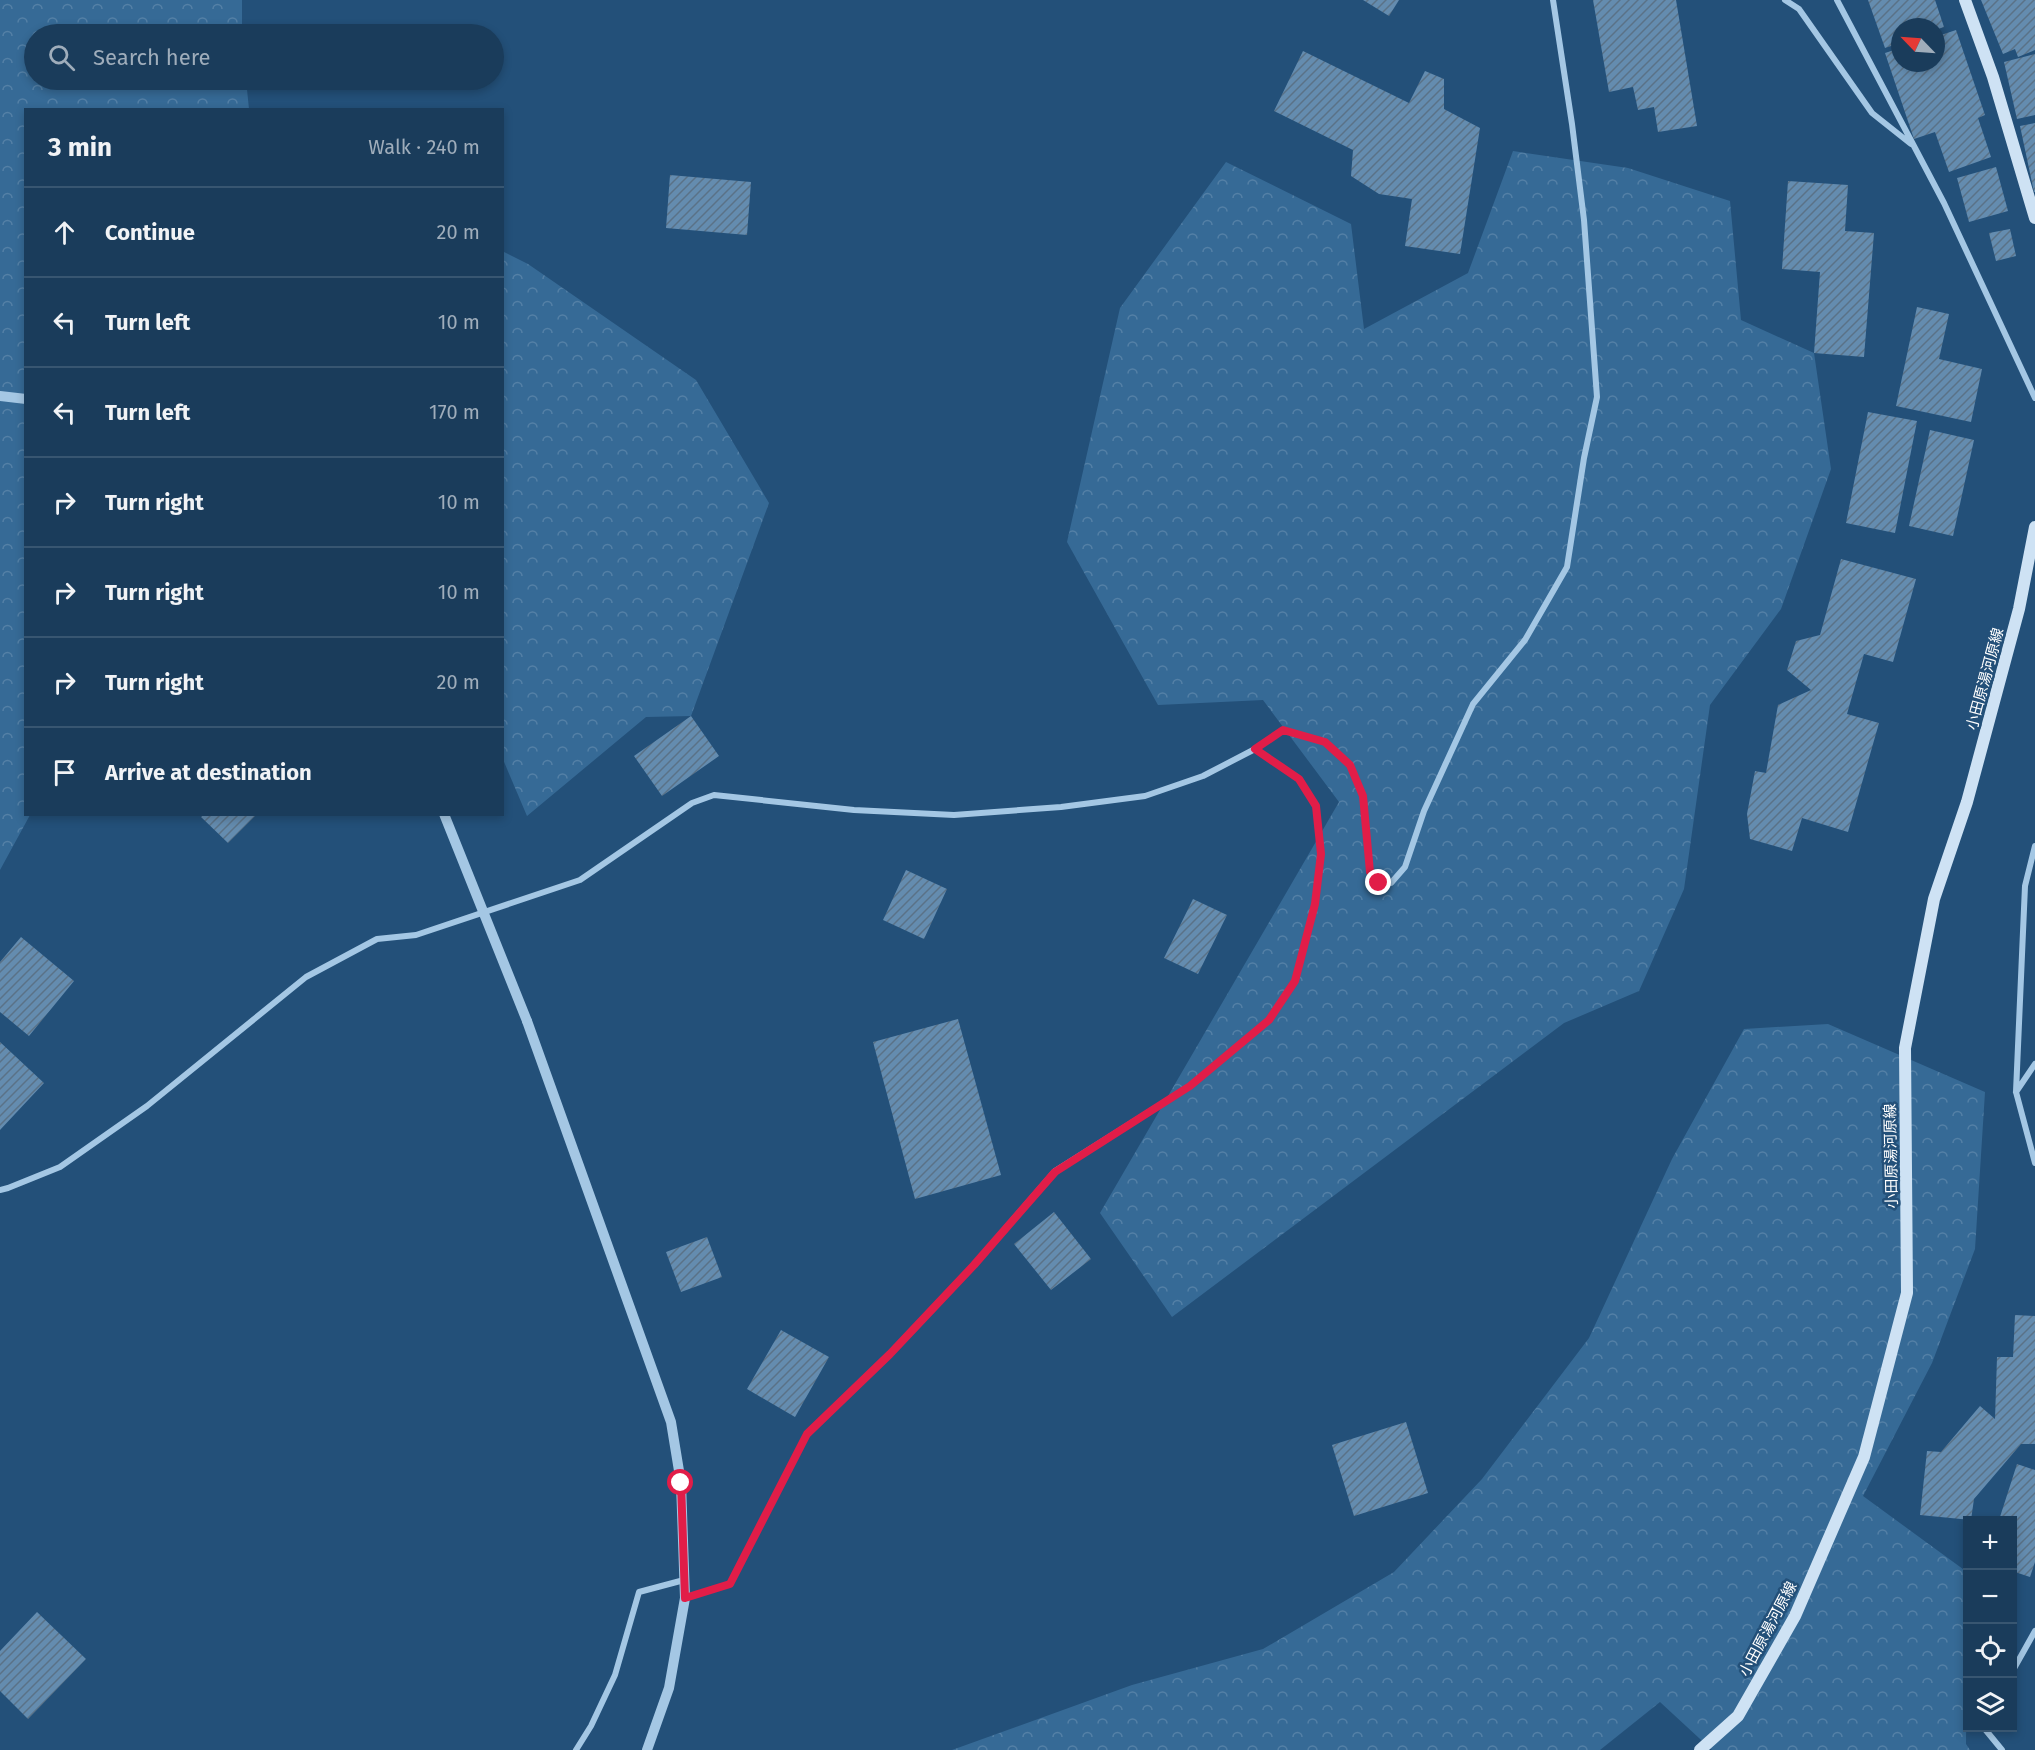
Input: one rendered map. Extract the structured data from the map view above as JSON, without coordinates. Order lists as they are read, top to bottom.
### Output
{
  "streets": {
    "main road": ["小田原湯河原線"]
  },
  "north": "top left",
  "page": {
    "search": "Search here",
    "heading": ["3 min", "Walk · 240 m"],
    "list": [
      ["Continue", "20 m"],
      ["Turn left", "10 m"],
      ["Turn left", "170 m"],
      ["Turn right", "10 m"],
      ["Turn right", "10 m"],
      ["Turn right", "20 m"],
      "Arrive at destination"
    ],
    "map_buttons": ["+", "−"]
  }
}
